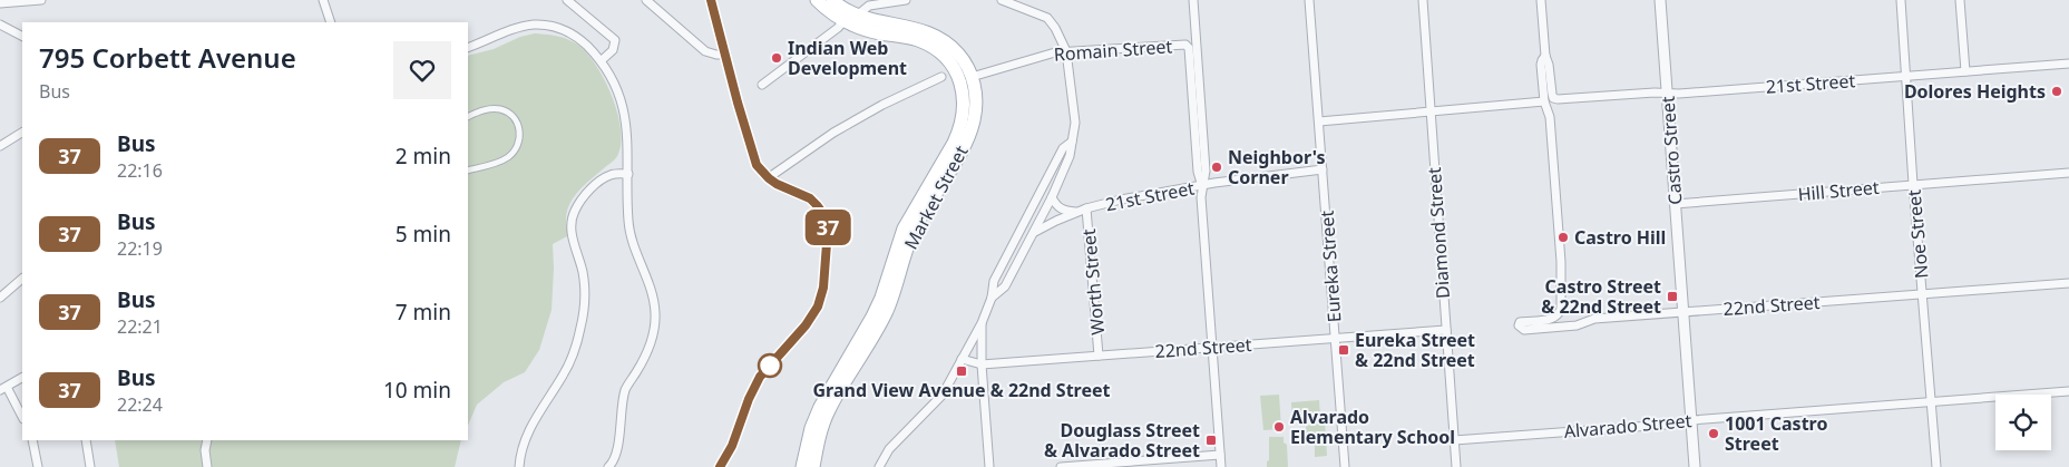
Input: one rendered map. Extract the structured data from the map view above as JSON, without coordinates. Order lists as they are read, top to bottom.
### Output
{
  "streets": {
    "main road": ["Market Street"],
    "street": [
      "Romain Street",
      "21st Street",
      "Castro Street",
      "Hill Street",
      "Diamond Street",
      "Noe Street",
      "Eureka Street",
      "Worth Street",
      "22nd Street",
      "Alvarado Street"
    ]
  },
  "crossings": [
    ["Romain Street", "21st Street"],
    ["Romain Street", "Market Street"],
    ["21st Street", "Castro Street"],
    ["21st Street", "Noe Street"],
    ["21st Street", "Eureka Street"],
    ["21st Street", "Worth Street"],
    ["Castro Street", "Hill Street"],
    ["Castro Street", "22nd Street"],
    ["Castro Street", "Alvarado Street"],
    ["Hill Street", "Noe Street"],
    ["Diamond Street", "22nd Street"],
    ["Diamond Street", "Alvarado Street"],
    ["Noe Street", "22nd Street"],
    ["Noe Street", "Alvarado Street"],
    ["Eureka Street", "22nd Street"],
    ["Worth Street", "22nd Street"]
  ],
  "places": {
    "other": [
      "Indian Web Development",
      "Dolores Heights",
      "Neighbor's Corner",
      "Castro Hill",
      "Alvarado Elementary School",
      "1001 Castro Street"
    ],
    "transit": [
      "Castro Street & 22nd Street",
      "Eureka Street & 22nd Street",
      "Grand View Avenue & 22nd Street",
      "Douglass Street & Alvarado Street"
    ]
  },
  "lines": ["bus line 37"],
  "page": {
    "on_map": "37",
    "heading": ["795 Corbett Avenue", "Bus"],
    "list": [
      {
        "mark": "37",
        "name": "Bus",
        "note": "22:16",
        "value": "2 min"
      },
      {
        "mark": "37",
        "name": "Bus",
        "note": "22:19",
        "value": "5 min"
      },
      {
        "mark": "37",
        "name": "Bus",
        "note": "22:21",
        "value": "7 min"
      },
      {
        "mark": "37",
        "name": "Bus",
        "note": "22:24",
        "value": "10 min"
      }
    ]
  }
}
